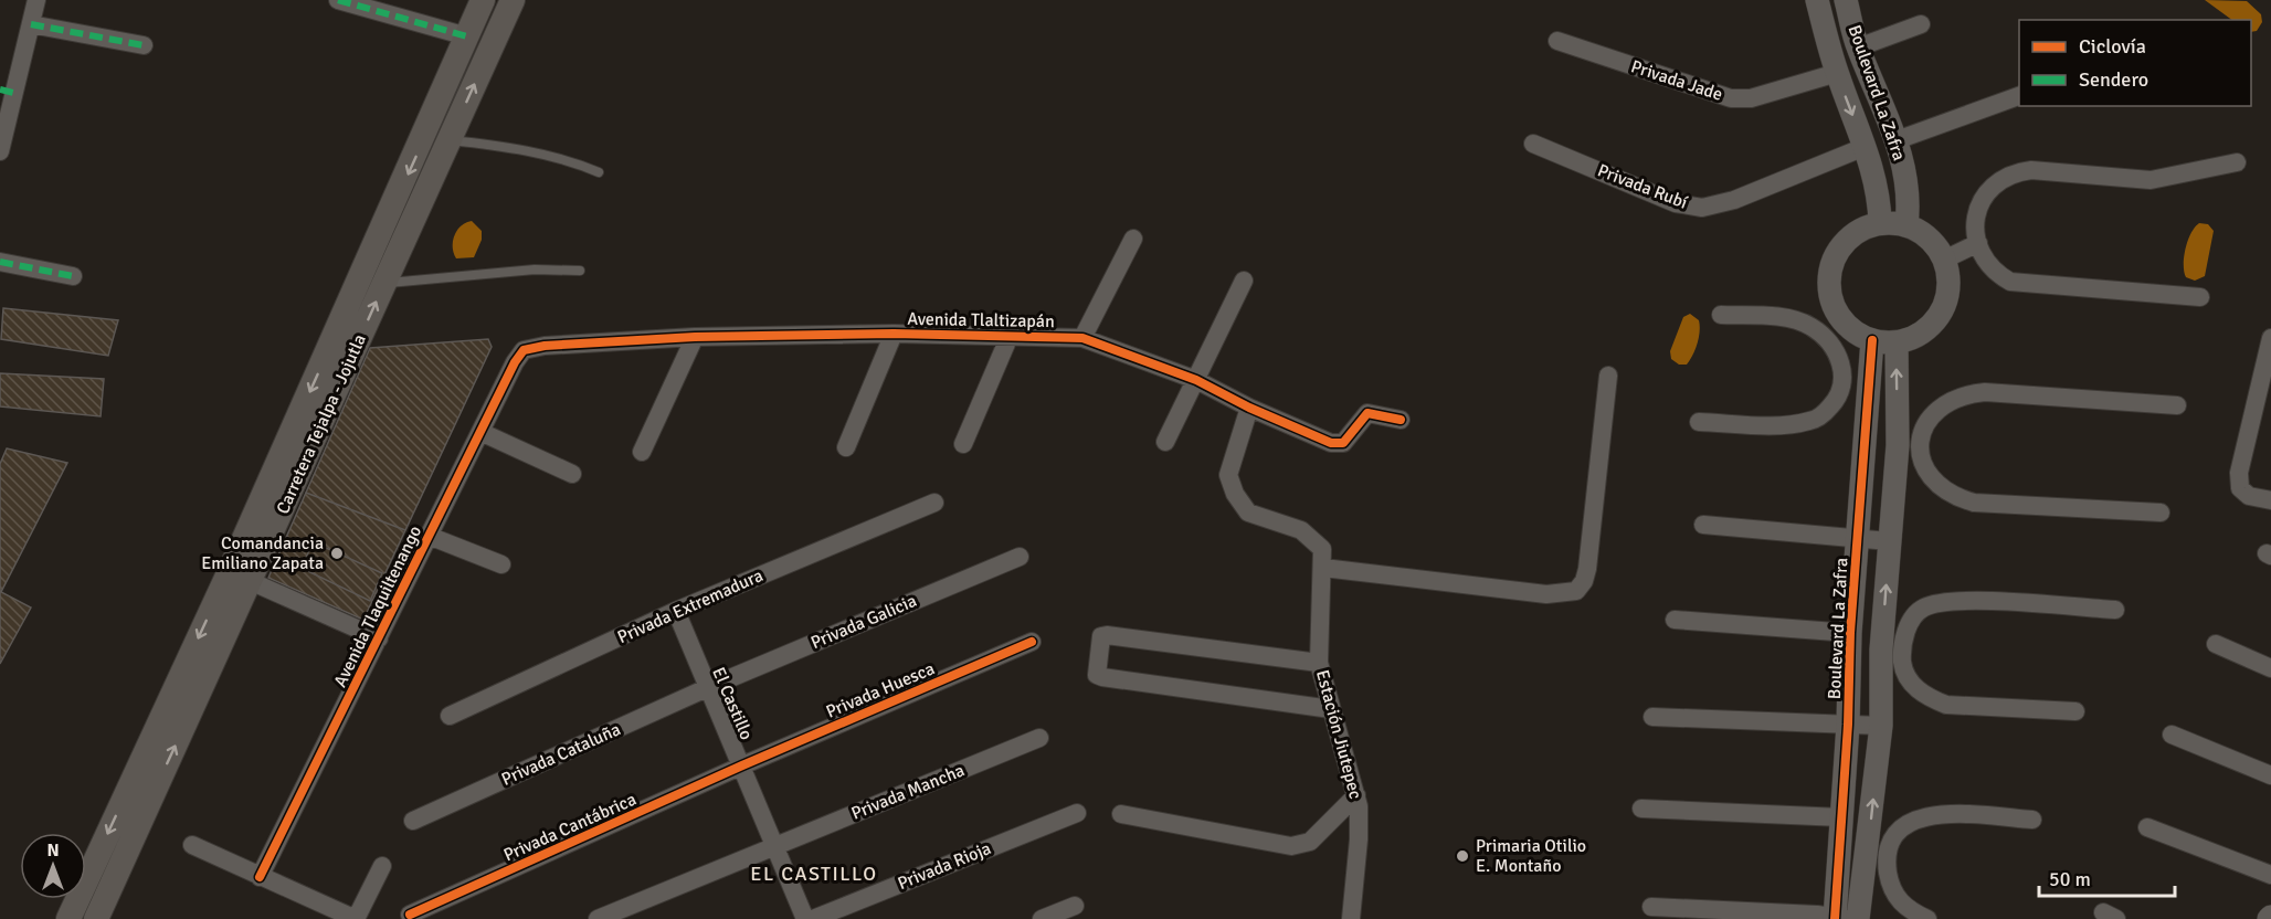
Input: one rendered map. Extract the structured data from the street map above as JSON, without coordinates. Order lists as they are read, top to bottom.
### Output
{
  "streets": {
    "main road": ["Carretera Tejalpa - Jojutla"],
    "street": [
      "Privada Jade",
      "Boulevard La Zafra",
      "Privada Rubí",
      "Avenida Tlaltizapán",
      "Avenida Tlaquiltenango",
      "Privada Extremadura",
      "Privada Galicia",
      "Privada Huesca",
      "El Castillo",
      "Estación Jiutepec",
      "Privada Cataluña",
      "Privada Mancha",
      "Privada Cantábrica",
      "Privada Rioja"
    ]
  },
  "crossings": [
    ["Privada Jade", "Boulevard La Zafra"],
    ["Boulevard La Zafra", "Privada Rubí"],
    ["Avenida Tlaltizapán", "Avenida Tlaquiltenango"],
    ["Avenida Tlaltizapán", "Estación Jiutepec"],
    ["Privada Extremadura", "El Castillo"],
    ["Privada Galicia", "El Castillo"],
    ["Privada Galicia", "Privada Cataluña"],
    ["Privada Huesca", "El Castillo"],
    ["Privada Huesca", "Privada Cantábrica"],
    ["El Castillo", "Privada Cataluña"],
    ["El Castillo", "Privada Mancha"],
    ["El Castillo", "Privada Cantábrica"]
  ],
  "districts": ["EL CASTILLO"],
  "places": ["Comandancia Emiliano Zapata", "Primaria Otilio E. Montaño"],
  "legend": ["Ciclovía", "Sendero"],
  "scale_bar": "50 m",
  "north": "top"
}
